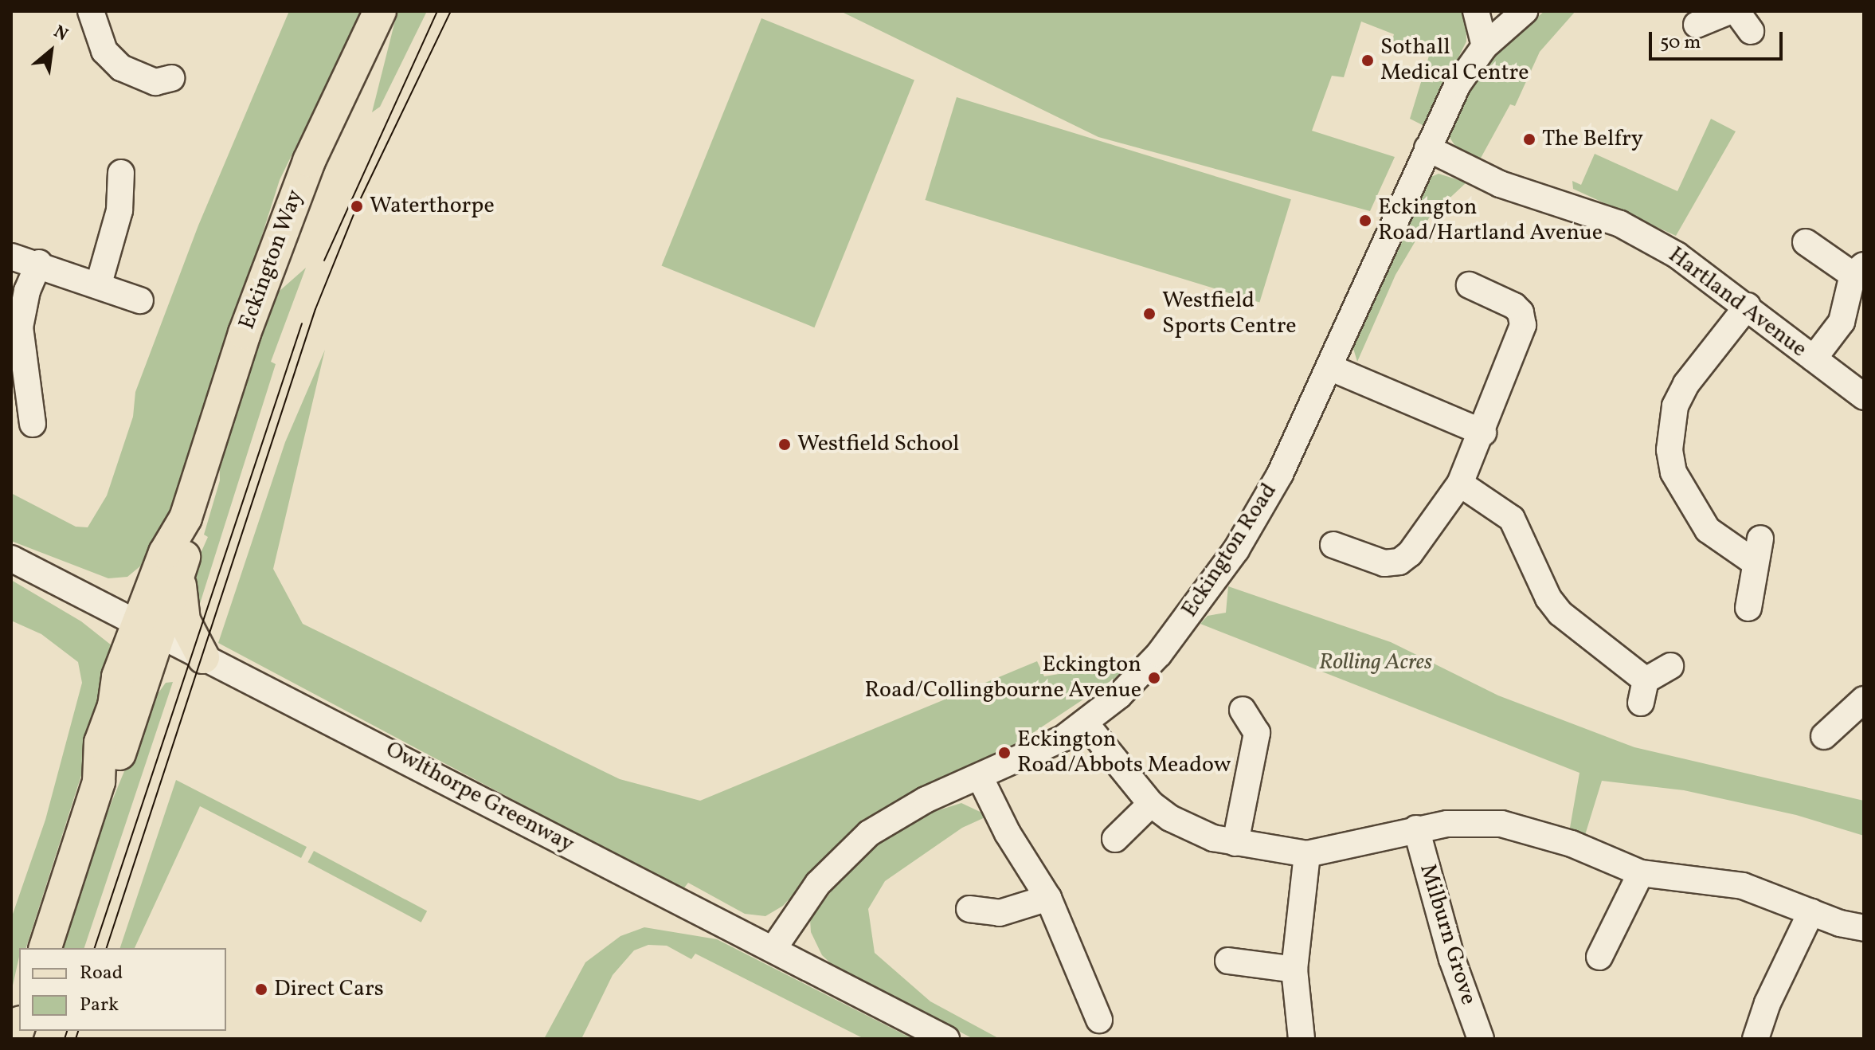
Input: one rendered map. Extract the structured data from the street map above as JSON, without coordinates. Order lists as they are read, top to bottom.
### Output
{
  "streets": {
    "main road": ["Eckington Way"],
    "street": [
      "Hartland Avenue",
      "Eckington Road",
      "Owlthorpe Greenway",
      "Milburn Grove"
    ]
  },
  "crossings": [
    ["Eckington Way", "Owlthorpe Greenway"],
    ["Hartland Avenue", "Eckington Road"],
    ["Eckington Road", "Owlthorpe Greenway"]
  ],
  "parks": ["Rolling Acres"],
  "places": [
    "Sothall Medical Centre",
    "The Belfry",
    "Waterthorpe",
    "Eckington Road/Hartland Avenue",
    "Westfield Sports Centre",
    "Westfield School",
    "Eckington Road/Collingbourne Avenue",
    "Eckington Road/Abbots Meadow",
    "Direct Cars"
  ],
  "legend": ["Road", "Park"],
  "scale_bar": "50 m",
  "north": "top right"
}
